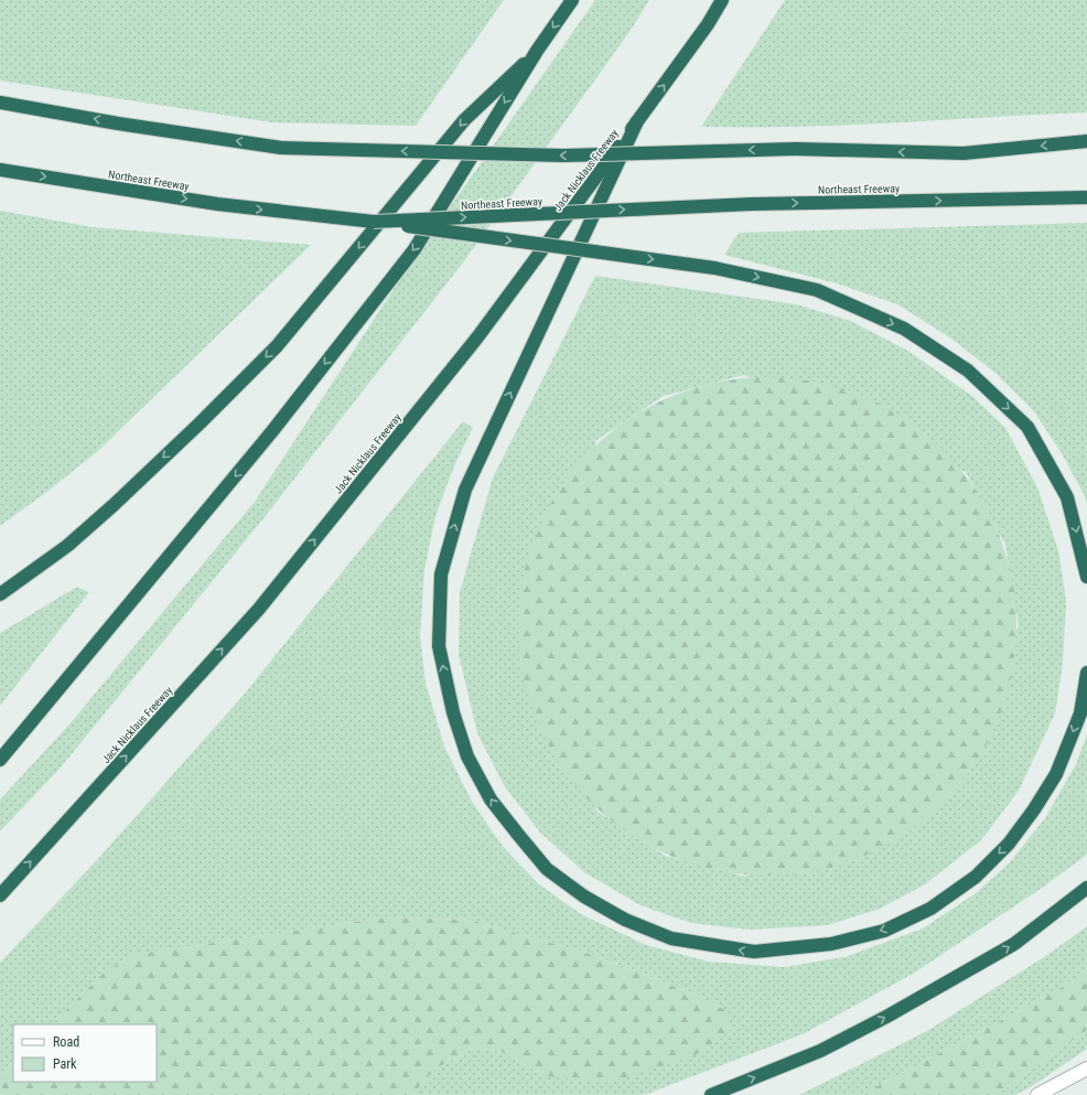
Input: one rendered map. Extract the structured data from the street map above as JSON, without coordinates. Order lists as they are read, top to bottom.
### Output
{
  "streets": {
    "highway": ["Jack Nicklaus Freeway", "Northeast Freeway"]
  },
  "legend": ["Road", "Park"]
}
